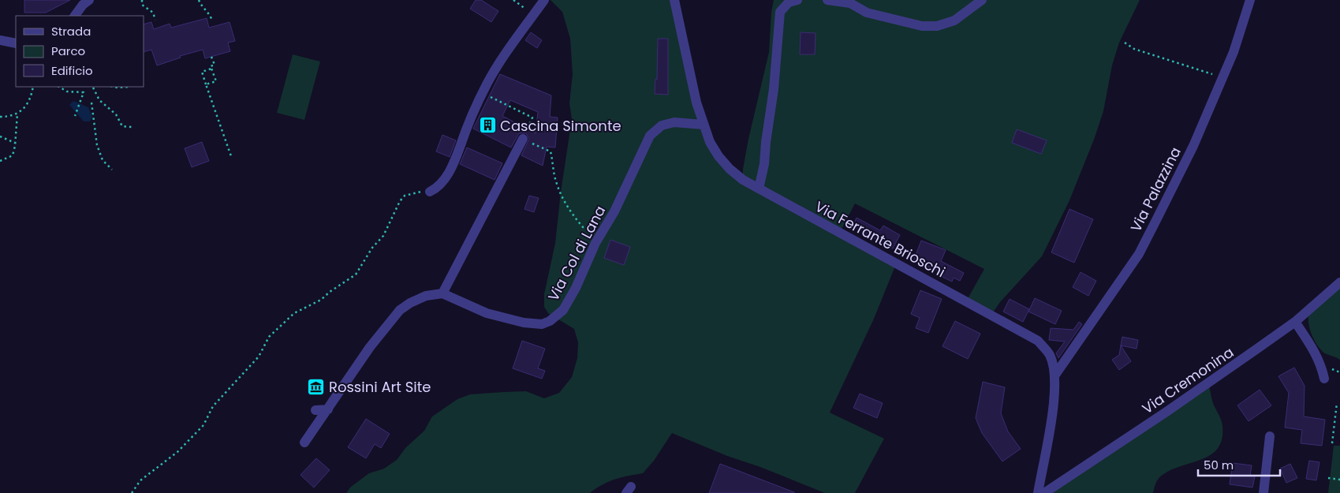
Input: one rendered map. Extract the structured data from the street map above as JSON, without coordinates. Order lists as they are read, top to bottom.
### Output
{
  "streets": {
    "street": [
      "Via Palazzina",
      "Via Ferrante Brioschi",
      "Via Col di Lana",
      "Via Cremonina"
    ]
  },
  "crossings": [
    ["Via Palazzina", "Via Ferrante Brioschi"],
    ["Via Ferrante Brioschi", "Via Col di Lana"]
  ],
  "places": {
    "building": ["Cascina Simonte"],
    "museum": ["Rossini Art Site"]
  },
  "legend": ["Strada", "Parco", "Edificio"],
  "scale_bar": "50 m"
}
